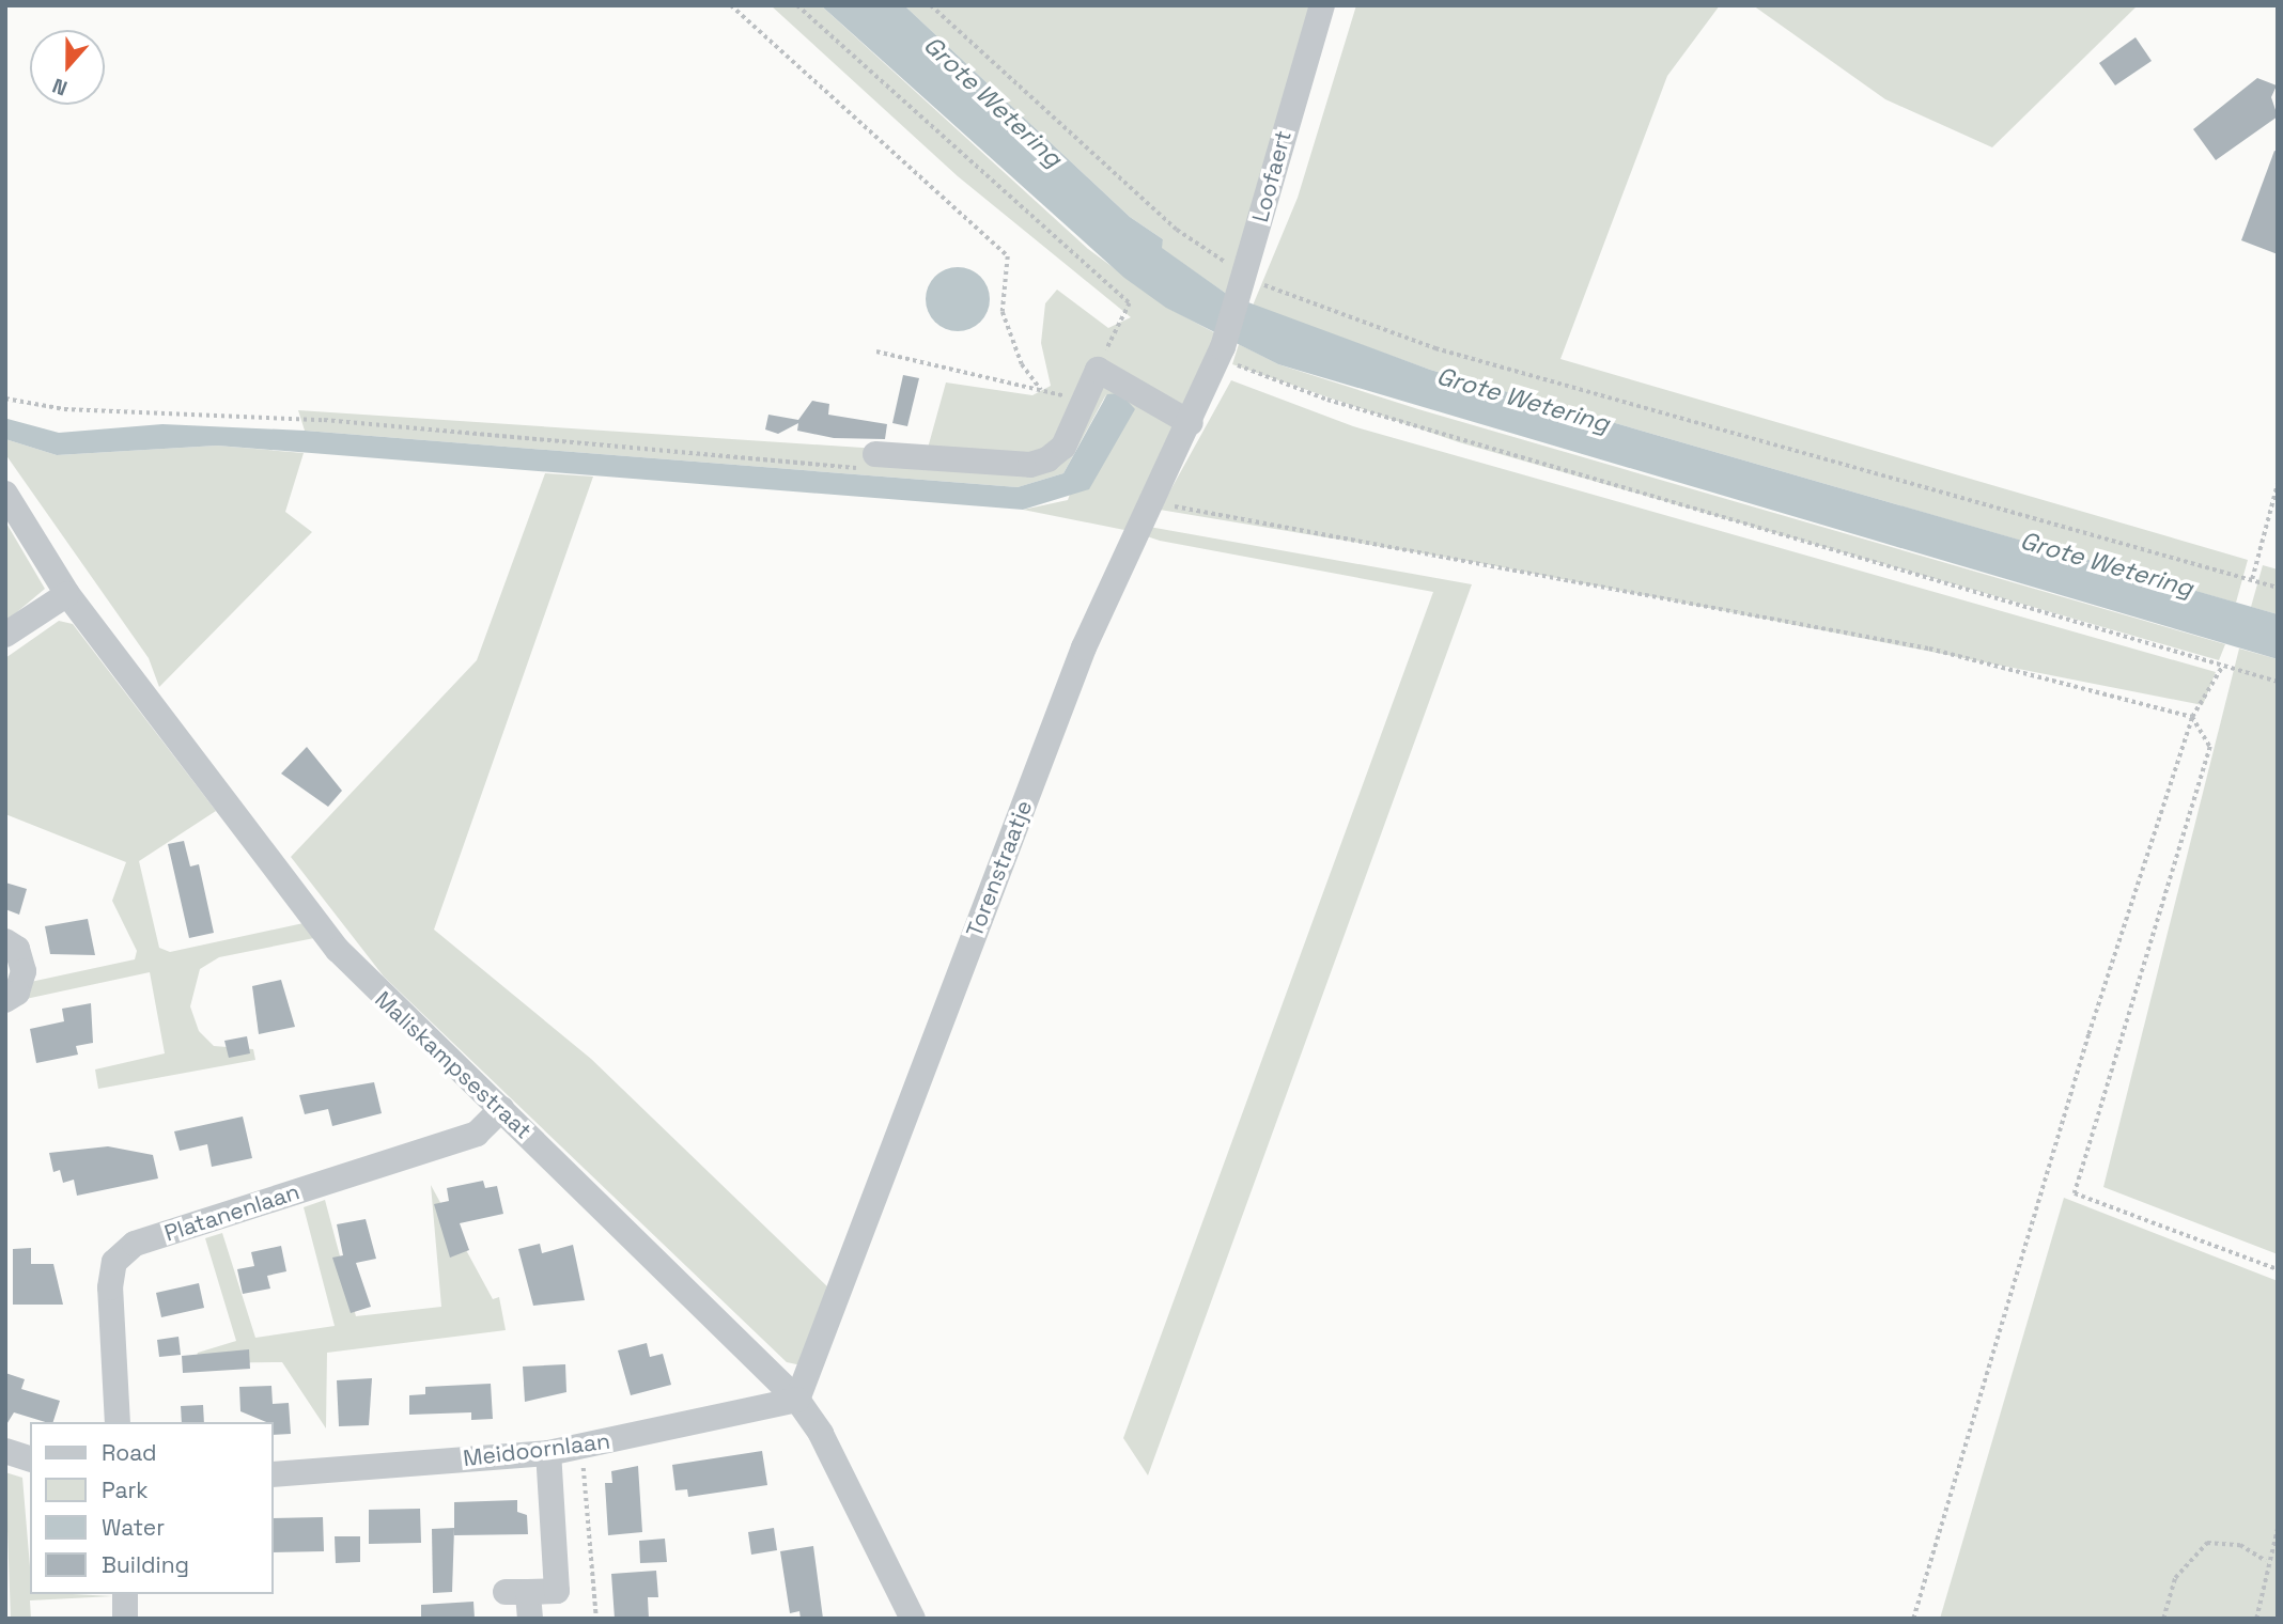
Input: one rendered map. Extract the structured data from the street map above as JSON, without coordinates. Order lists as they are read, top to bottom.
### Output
{
  "streets": {
    "street": [
      "Loofaert",
      "Torenstraatje",
      "Maliskampsestraat",
      "Platanenlaan",
      "Meidoornlaan"
    ]
  },
  "crossings": [
    ["Loofaert", "Torenstraatje"],
    ["Torenstraatje", "Maliskampsestraat"],
    ["Torenstraatje", "Meidoornlaan"],
    ["Maliskampsestraat", "Platanenlaan"],
    ["Maliskampsestraat", "Meidoornlaan"]
  ],
  "water": ["Grote Wetering"],
  "legend": [
    "Road",
    "Park",
    "Water",
    "Building"
  ],
  "north": "bottom"
}
